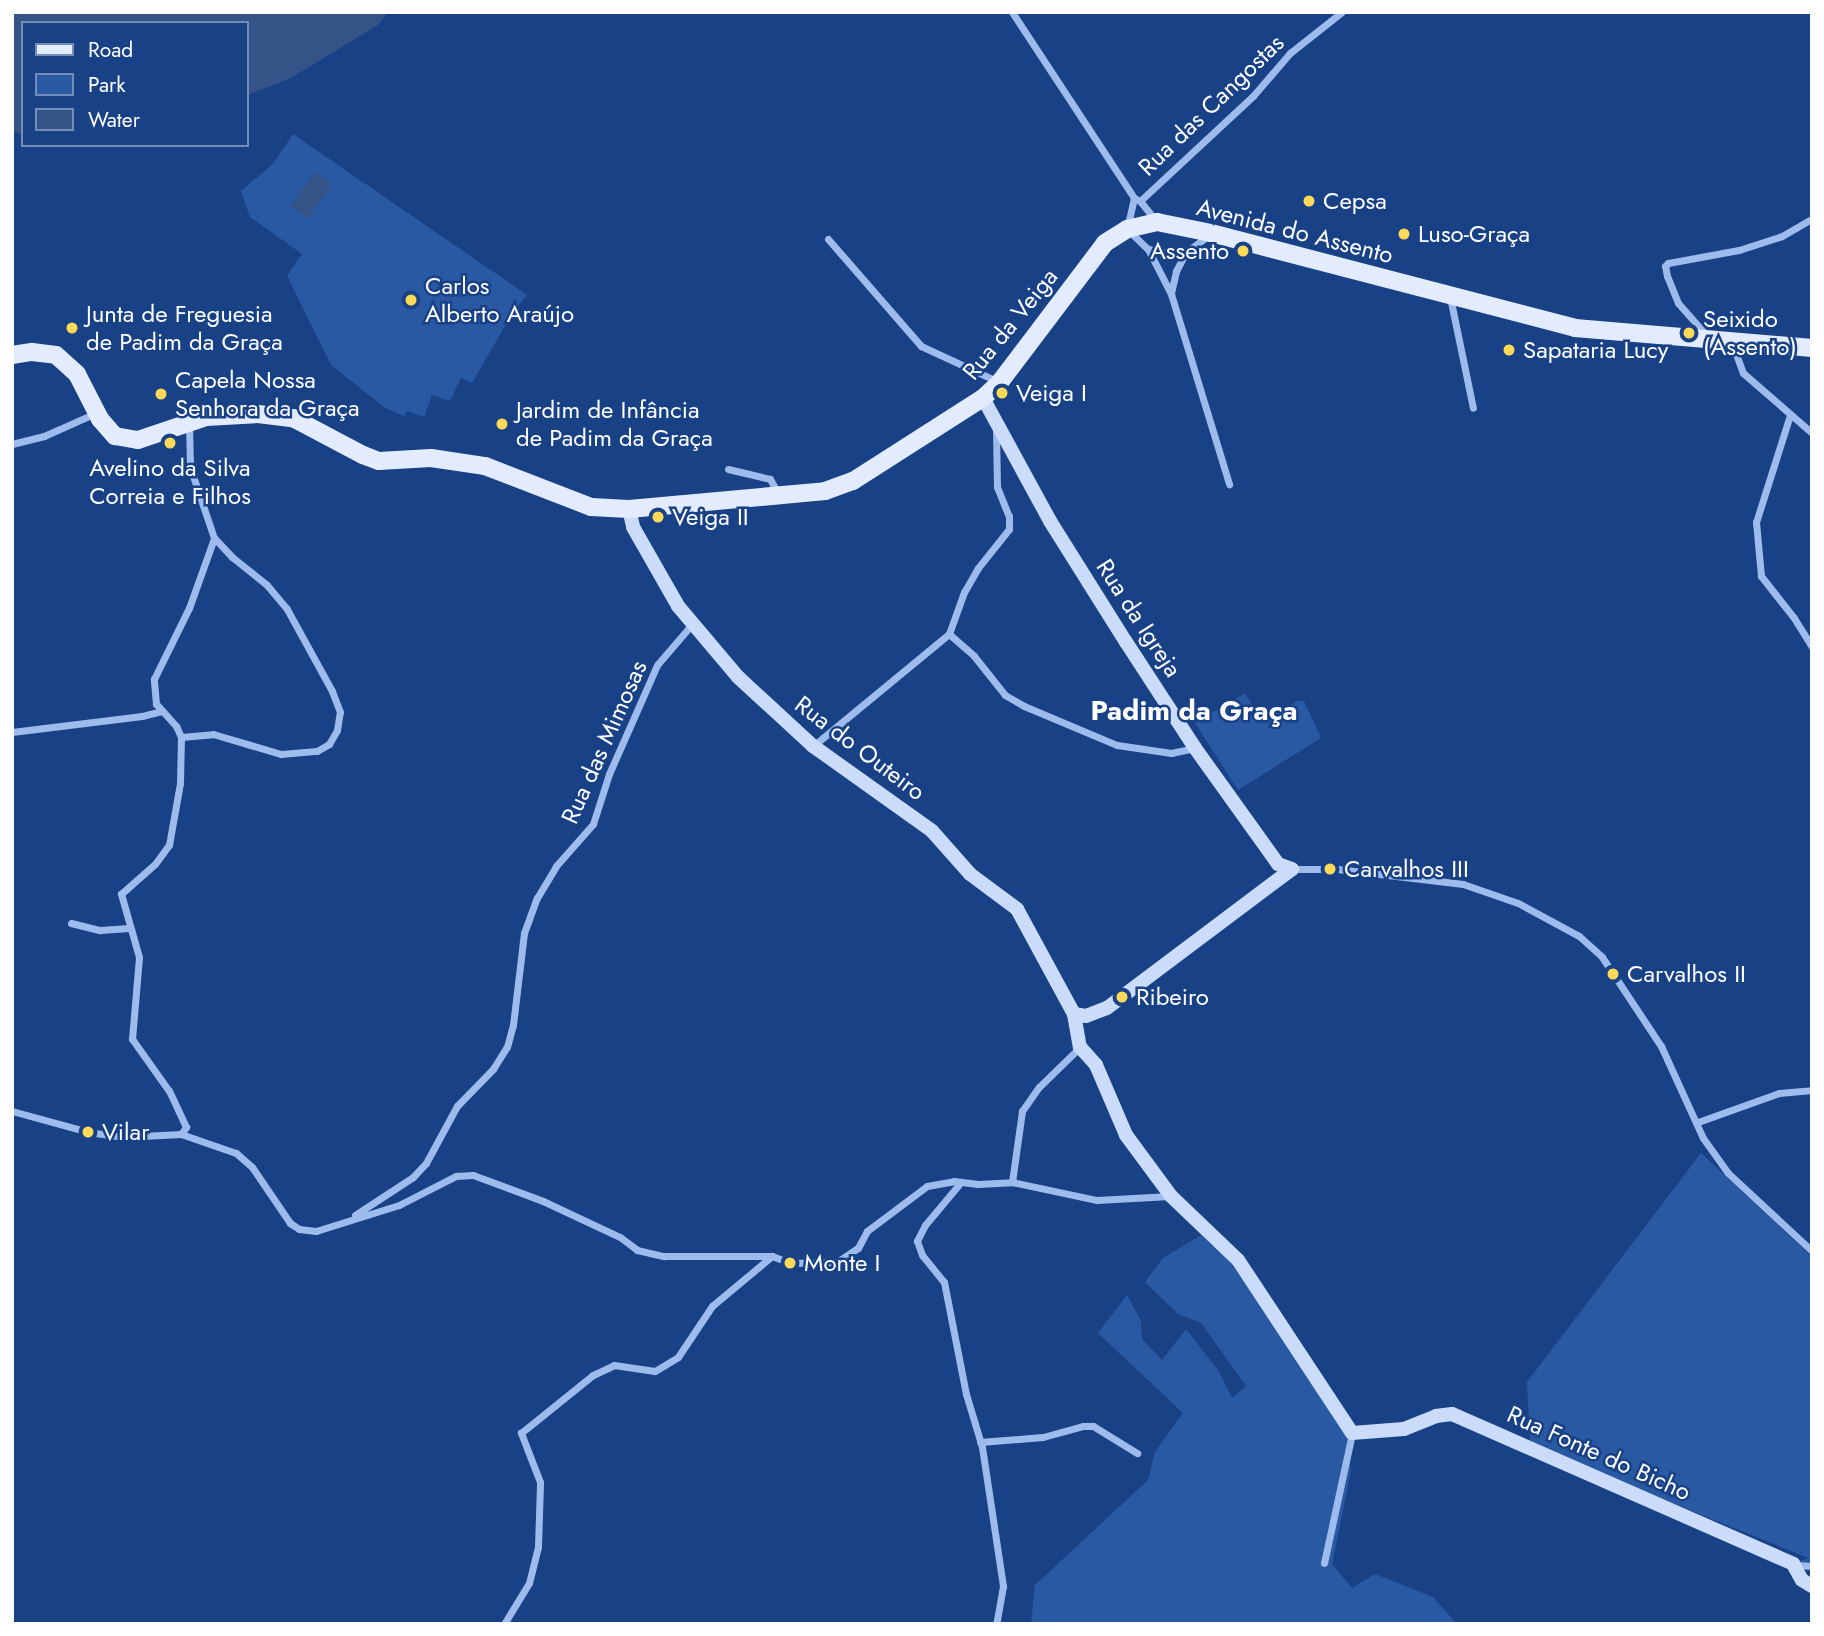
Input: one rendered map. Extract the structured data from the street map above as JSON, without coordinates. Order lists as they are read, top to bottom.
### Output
{
  "streets": {
    "main road": ["Avenida do Assento", "Rua da Veiga"],
    "street": [
      "Rua das Cangostas",
      "Rua da Igreja",
      "Rua das Mimosas",
      "Rua do Outeiro",
      "Rua Fonte do Bicho"
    ]
  },
  "crossings": [
    ["Avenida do Assento", "Rua da Veiga"],
    ["Rua da Veiga", "Rua da Igreja"],
    ["Rua da Veiga", "Rua do Outeiro"],
    ["Rua das Mimosas", "Rua do Outeiro"]
  ],
  "districts": ["Padim da Graça"],
  "places": [
    "Cepsa",
    "Luso-Graça",
    "Assento",
    "Carlos Alberto Araújo",
    "Junta de Freguesia de Padim da Graça",
    "Seixido (Assento)",
    "Sapataria Lucy",
    "Veiga I",
    "Capela Nossa Senhora da Graça",
    "Jardim de Infância de Padim da Graça",
    "Avelino da Silva Correia e Filhos",
    "Veiga II",
    "Carvalhos III",
    "Carvalhos II",
    "Ribeiro",
    "Vilar",
    "Monte I"
  ],
  "legend": ["Road", "Park", "Water"]
}
